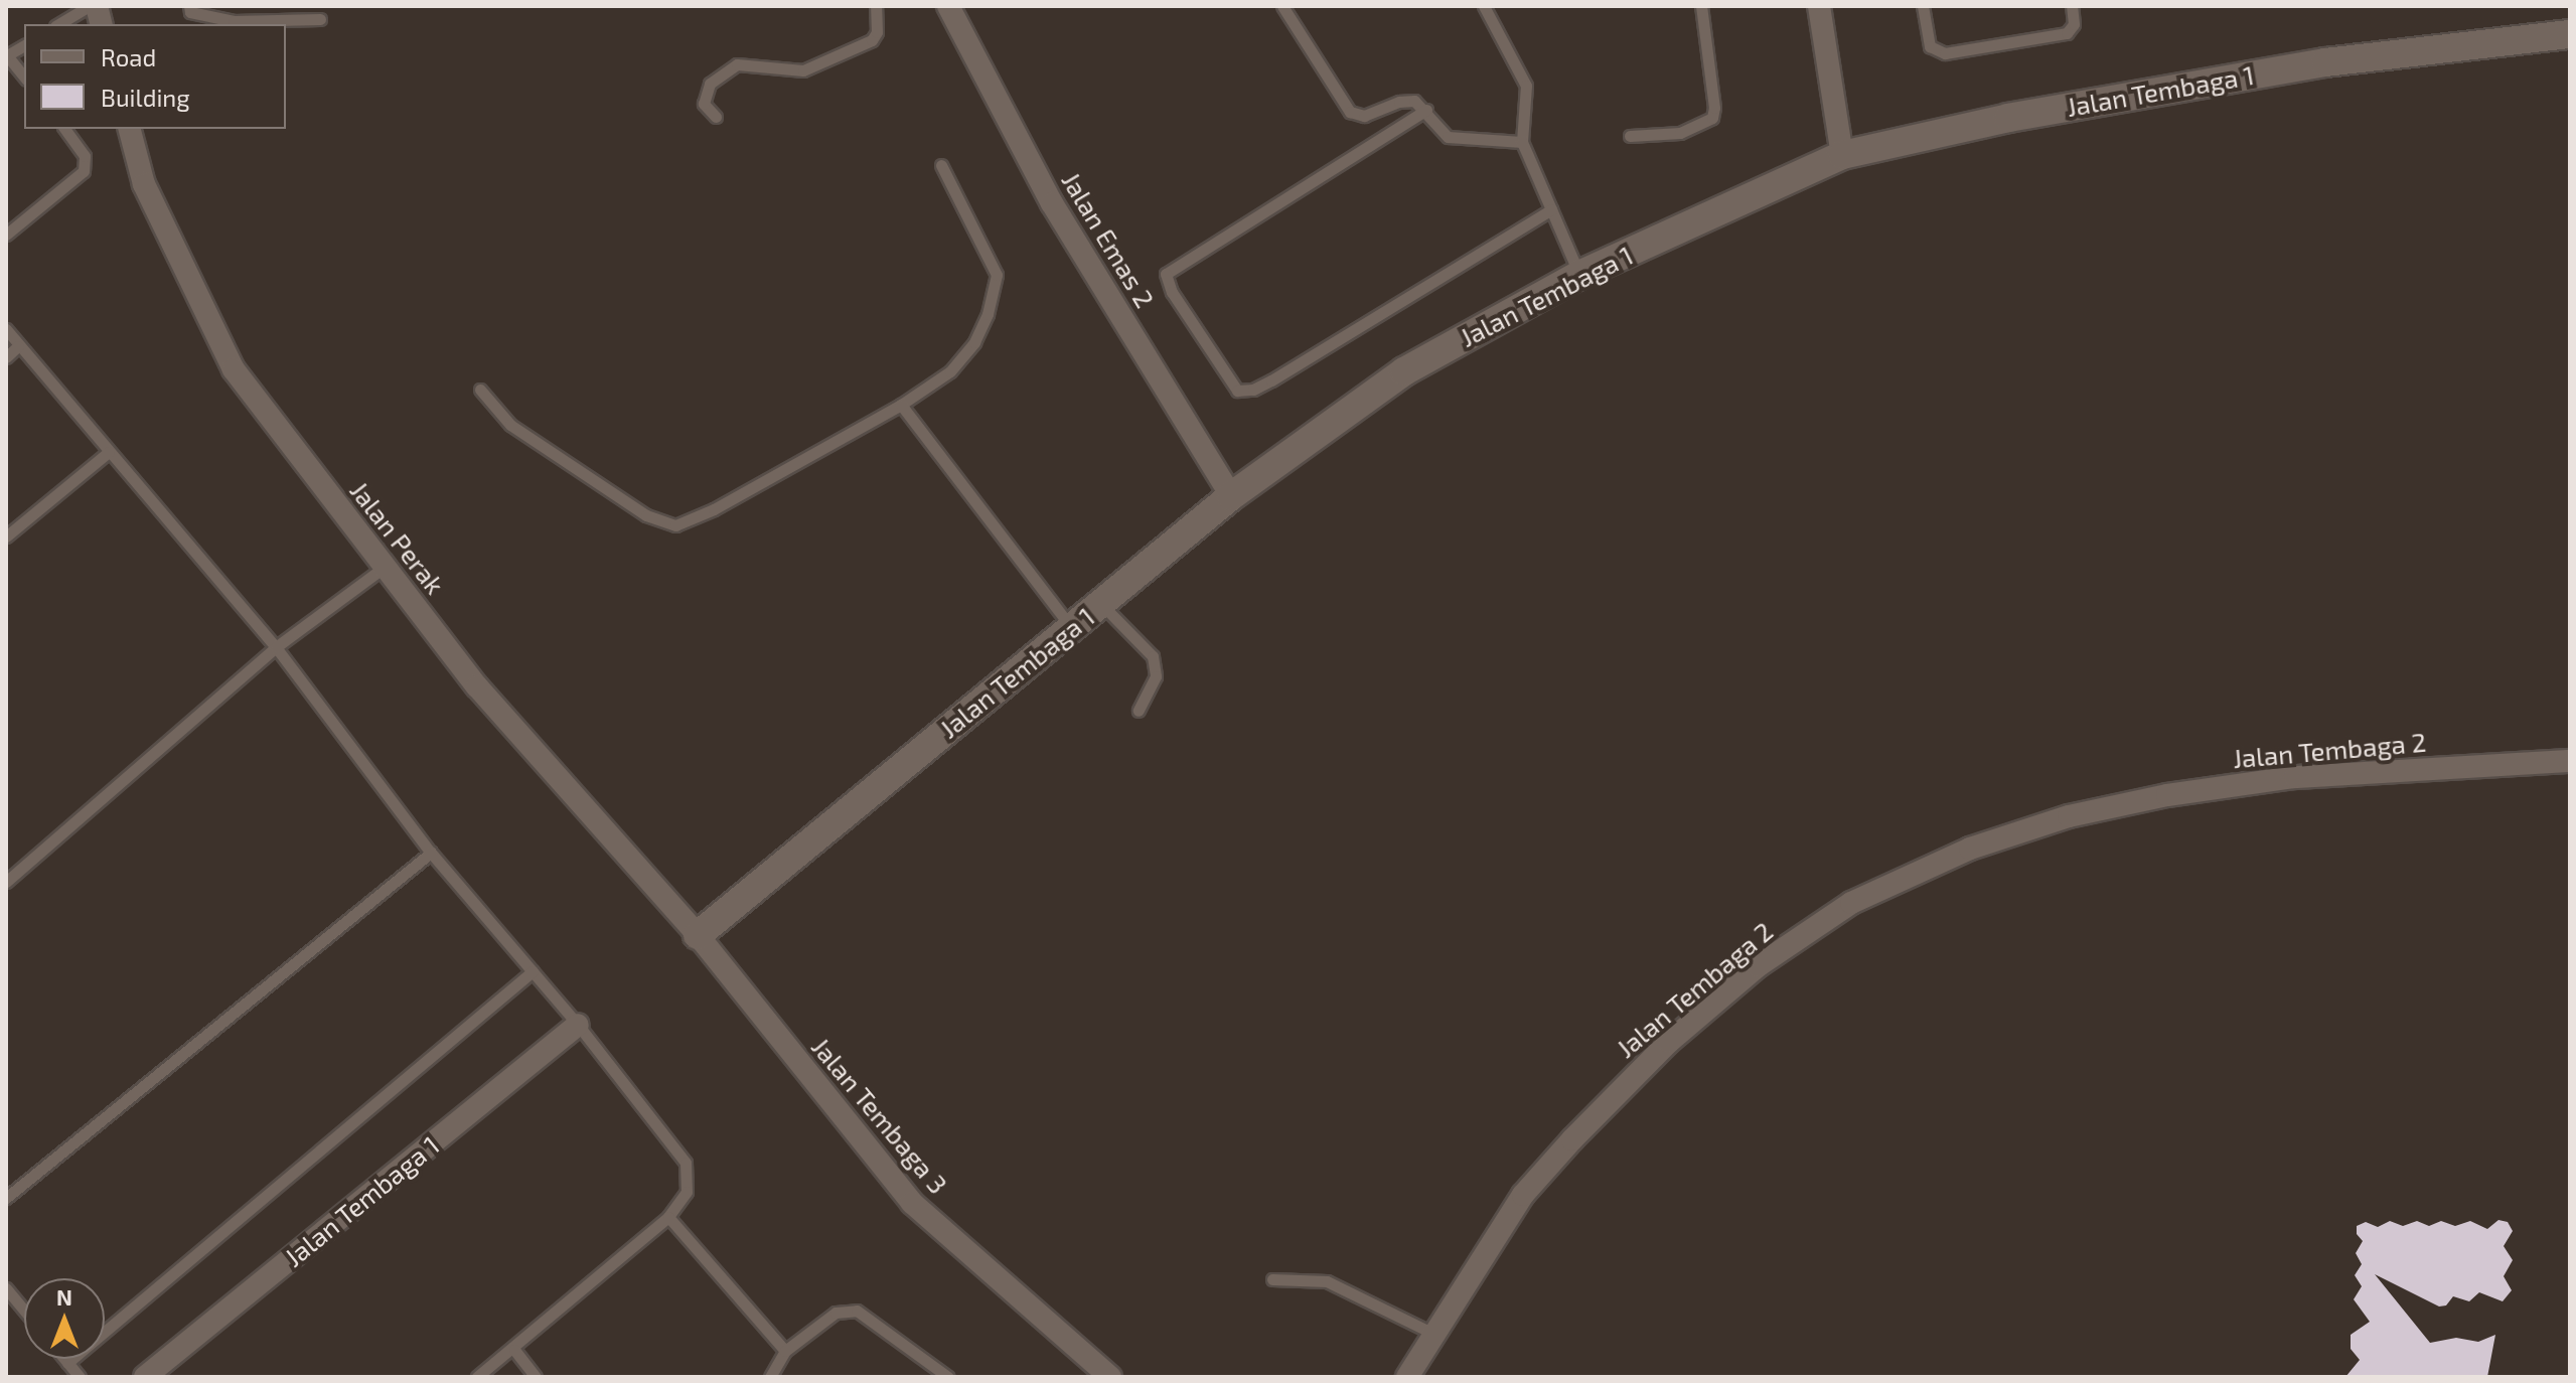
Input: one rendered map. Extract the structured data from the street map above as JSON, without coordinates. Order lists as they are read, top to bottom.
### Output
{
  "streets": {
    "street": [
      "Jalan Tembaga 1",
      "Jalan Emas 2",
      "Jalan Perak",
      "Jalan Tembaga 2",
      "Jalan Tembaga 3"
    ]
  },
  "crossings": [
    ["Jalan Tembaga 1", "Jalan Emas 2"],
    ["Jalan Tembaga 1", "Jalan Perak"],
    ["Jalan Tembaga 1", "Jalan Tembaga 3"],
    ["Jalan Perak", "Jalan Tembaga 3"]
  ],
  "legend": ["Road", "Building"],
  "north": "top"
}
